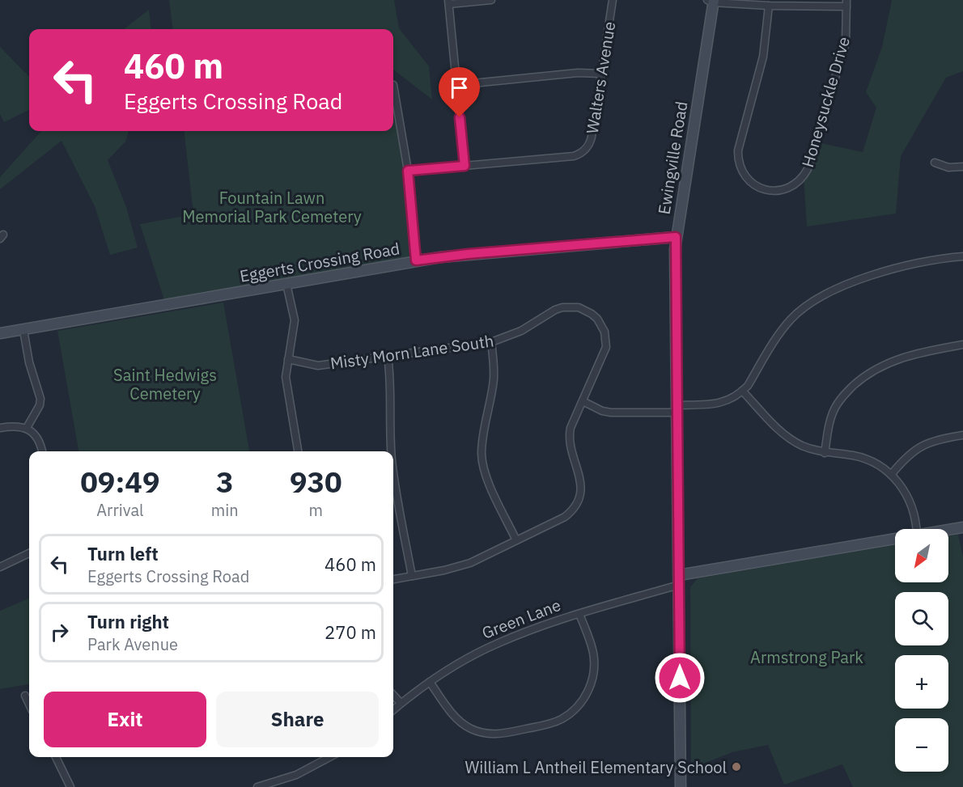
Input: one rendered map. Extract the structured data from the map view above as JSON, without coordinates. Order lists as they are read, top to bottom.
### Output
{
  "streets": {
    "street": [
      "Walters Avenue",
      "Honeysuckle Drive",
      "Ewingville Road",
      "Eggerts Crossing Road",
      "Misty Morn Lane South",
      "Green Lane"
    ]
  },
  "crossings": [
    ["Honeysuckle Drive", "Ewingville Road"],
    ["Ewingville Road", "Eggerts Crossing Road"],
    ["Ewingville Road", "Green Lane"]
  ],
  "parks": ["Fountain Lawn Memorial Park Cemetery", "Saint Hedwigs Cemetery", "Armstrong Park"],
  "places": ["William L Antheil Elementary School"],
  "north": "bottom left",
  "page": {
    "turn": ["460 m", "Eggerts Crossing Road"],
    "eta": [
      "09:49",
      "Arrival",
      "3",
      "min",
      "930",
      "m"
    ],
    "map_buttons": ["+", "−"],
    "list": [
      {
        "name": "Turn left",
        "note": "Eggerts Crossing Road",
        "value": "460 m"
      },
      {
        "name": "Turn right",
        "note": "Park Avenue",
        "value": "270 m"
      }
    ],
    "buttons": ["Exit", "Share"]
  }
}
